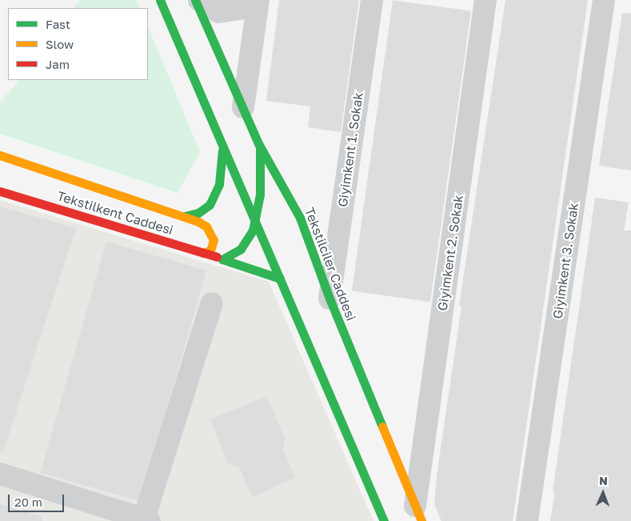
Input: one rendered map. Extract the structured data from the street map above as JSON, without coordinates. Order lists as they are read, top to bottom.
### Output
{
  "streets": {
    "main road": ["Tekstilkent Caddesi", "Tekstilciler Caddesi"],
    "street": ["Giyimkent 1. Sokak", "Giyimkent 2. Sokak", "Giyimkent 3. Sokak"]
  },
  "crossings": [
    ["Giyimkent 1. Sokak", "Tekstilciler Caddesi"],
    ["Giyimkent 2. Sokak", "Tekstilciler Caddesi"]
  ],
  "legend": ["Fast", "Slow", "Jam"],
  "scale_bar": "20 m",
  "north": "top"
}
